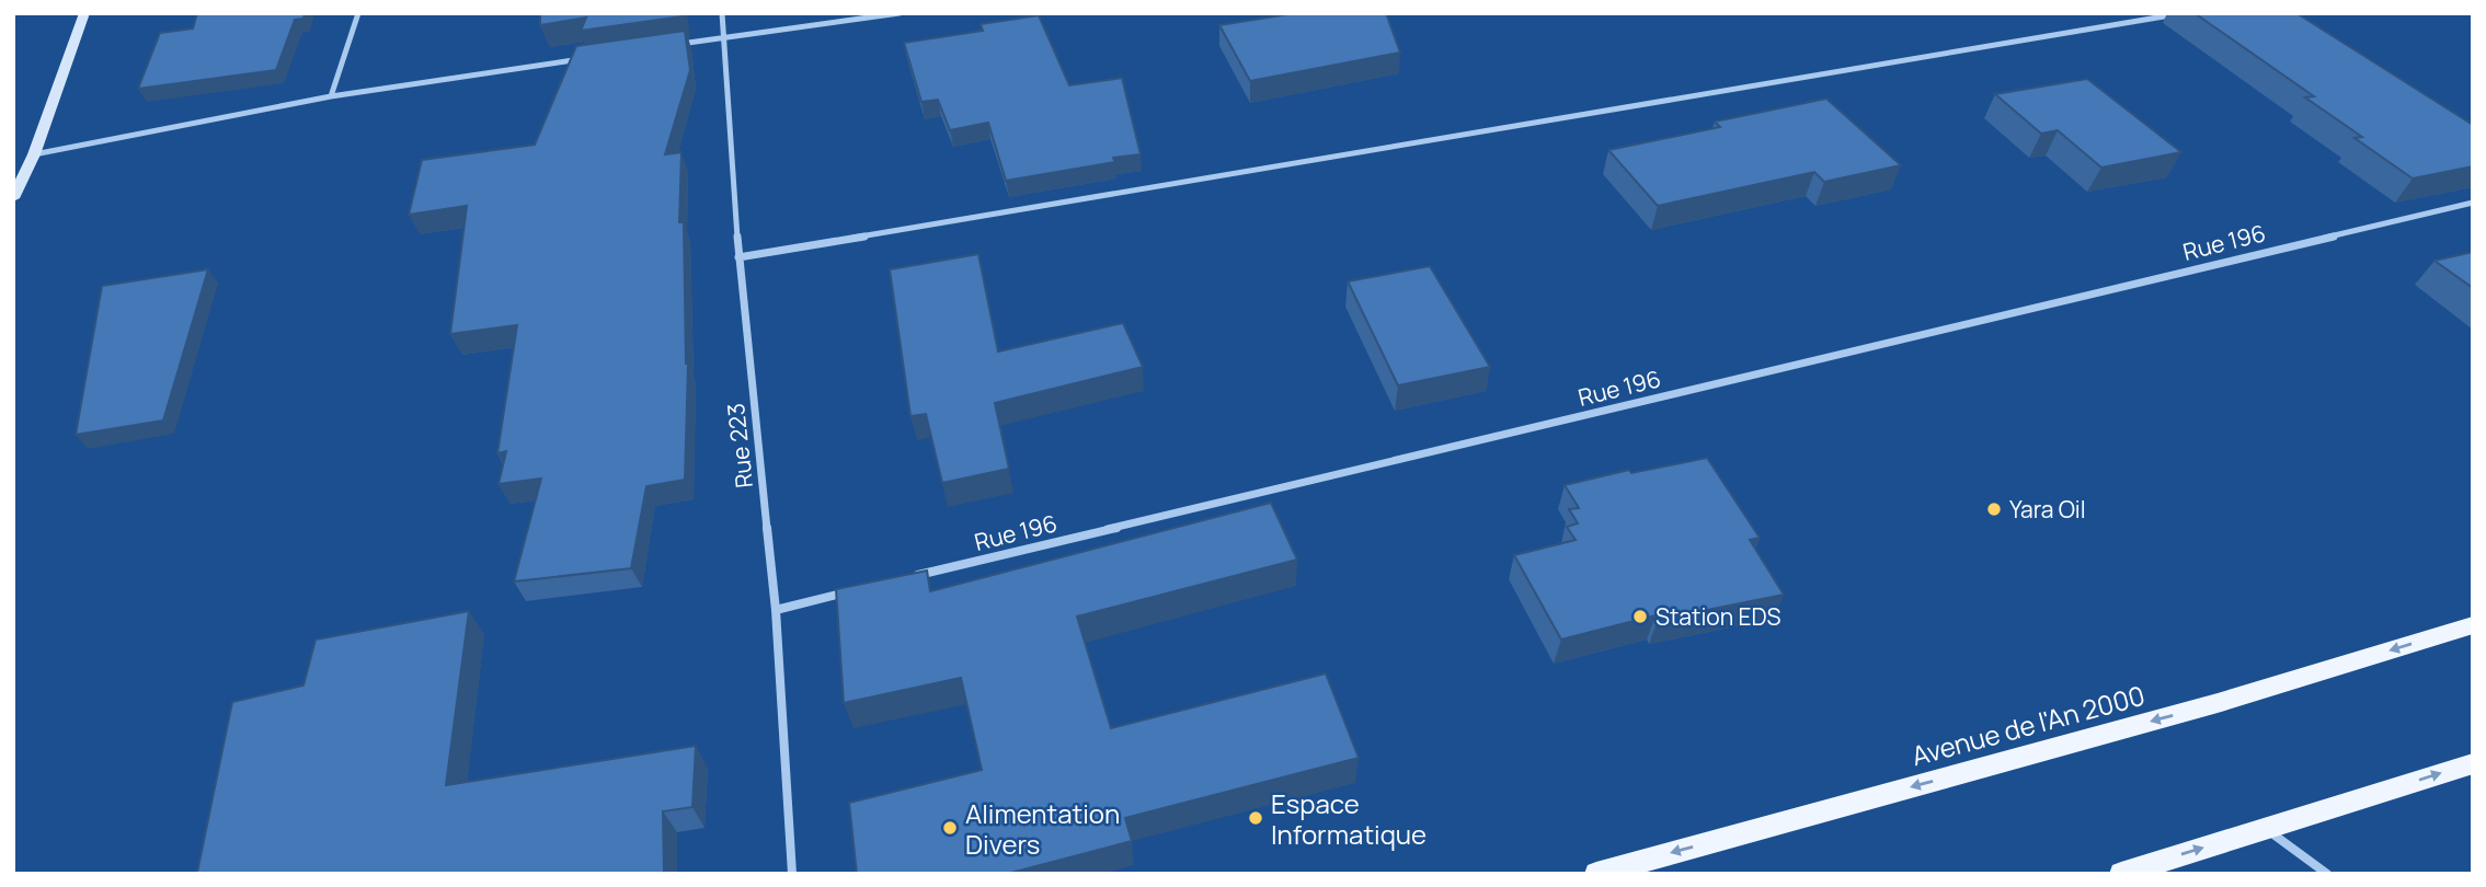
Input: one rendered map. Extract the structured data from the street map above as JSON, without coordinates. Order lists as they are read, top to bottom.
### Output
{
  "streets": {
    "main road": ["Avenue de l'An 2000"],
    "street": ["Rue 196", "Rue 223"]
  },
  "places": [
    "Yara Oil",
    "Station EDS",
    "Espace Informatique",
    "Alimentation Divers"
  ]
}
